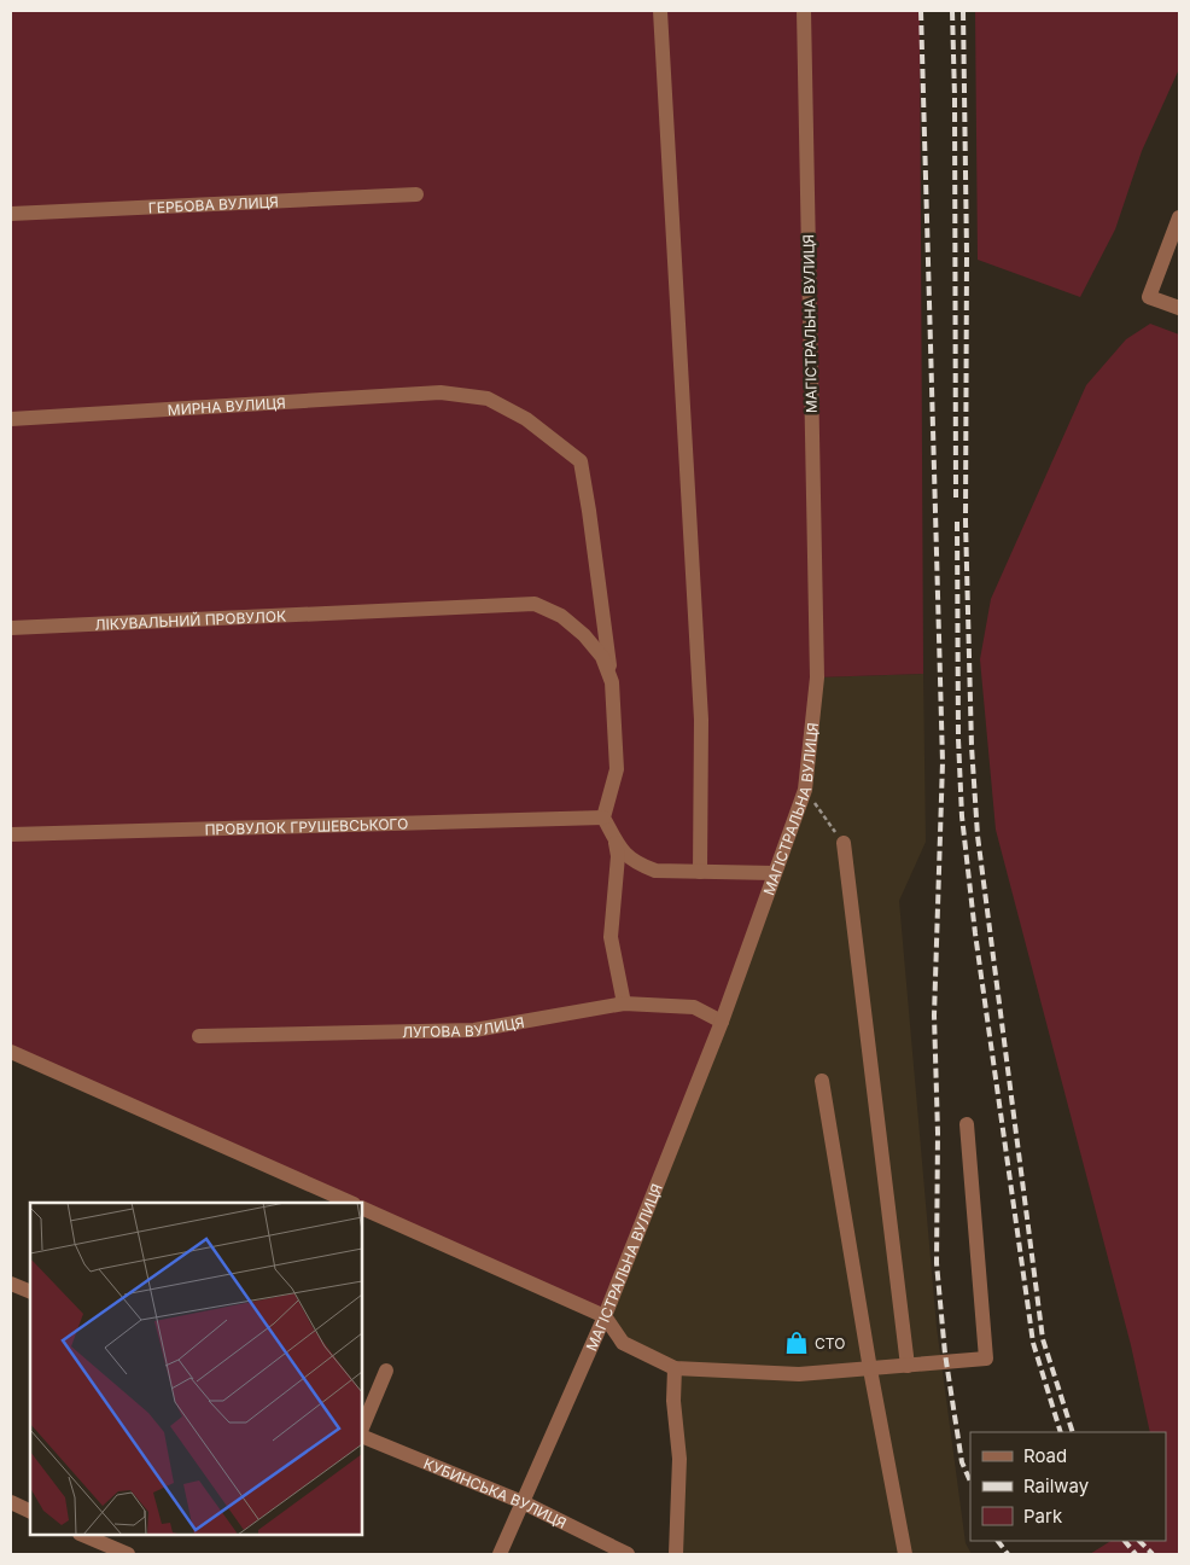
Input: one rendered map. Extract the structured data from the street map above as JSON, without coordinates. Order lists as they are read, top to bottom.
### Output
{
  "streets": {
    "street": [
      "ГЕРБОВА ВУЛИЦЯ",
      "МАГІСТРАЛЬНА ВУЛИЦЯ",
      "МИРНА ВУЛИЦЯ",
      "ЛІКУВАЛЬНИЙ ПРОВУЛОК",
      "ПРОВУЛОК ГРУШЕВСЬКОГО",
      "ЛУГОВА ВУЛИЦЯ",
      "КУБИНСЬКА ВУЛИЦЯ"
    ]
  },
  "crossings": [
    ["МАГІСТРАЛЬНА ВУЛИЦЯ", "ЛУГОВА ВУЛИЦЯ"],
    ["МАГІСТРАЛЬНА ВУЛИЦЯ", "КУБИНСЬКА ВУЛИЦЯ"],
    ["МИРНА ВУЛИЦЯ", "ЛІКУВАЛЬНИЙ ПРОВУЛОК"],
    ["МИРНА ВУЛИЦЯ", "ПРОВУЛОК ГРУШЕВСЬКОГО"]
  ],
  "places": {
    "shop": ["СТО"]
  },
  "legend": ["Road", "Railway", "Park"]
}
